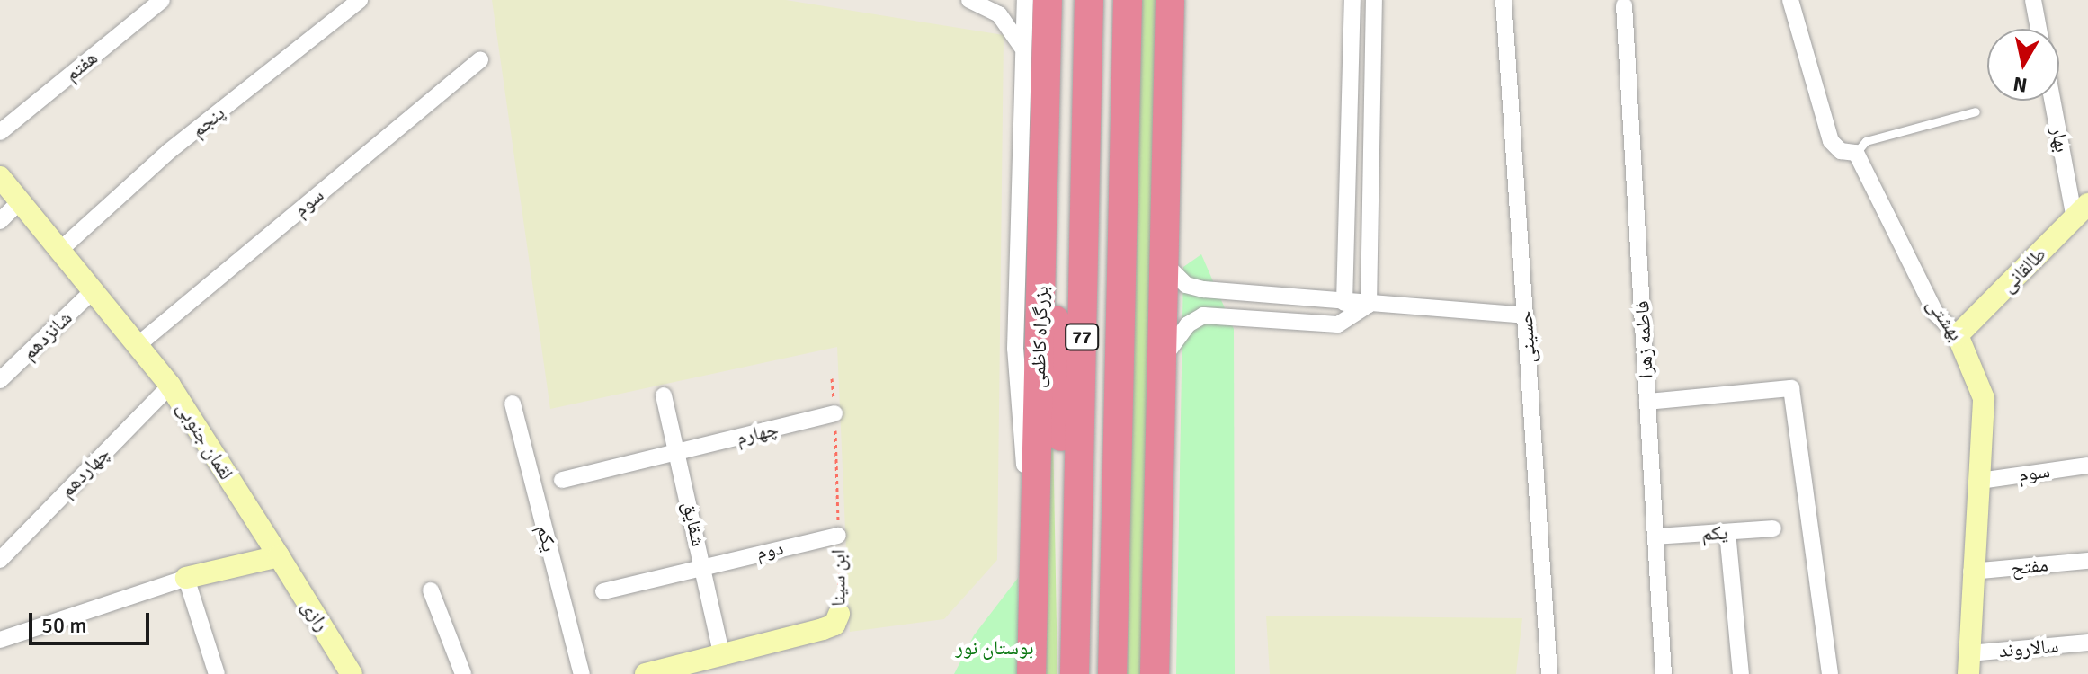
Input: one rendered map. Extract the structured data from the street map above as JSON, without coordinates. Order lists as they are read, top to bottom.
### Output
{
  "streets": {
    "highway": ["بزرگراه کاظمی", "77"],
    "street": [
      "هفتم",
      "پنجم",
      "بهار",
      "سوم",
      "طالقانی",
      "بهشتی",
      "شانزدهم",
      "حسینی",
      "فاطمه زهرا",
      "چهارم",
      "لقمان جنوبی",
      "چهاردهم",
      "شقایق",
      "یکم",
      "دوم",
      "مفتح",
      "ابن سینا",
      "رازی",
      "سالاروند"
    ]
  },
  "crossings": [
    ["پنجم", "لقمان جنوبی"],
    ["بهار", "طالقانی"],
    ["سوم", "بهشتی"],
    ["سوم", "لقمان جنوبی"],
    ["طالقانی", "بهشتی"],
    ["بهشتی", "مفتح"],
    ["بهشتی", "سالاروند"],
    ["شانزدهم", "لقمان جنوبی"],
    ["فاطمه زهرا", "یکم"],
    ["چهارم", "شقایق"],
    ["چهارم", "ابن سینا"],
    ["لقمان جنوبی", "چهاردهم"],
    ["لقمان جنوبی", "رازی"],
    ["شقایق", "دوم"],
    ["شقایق", "ابن سینا"],
    ["دوم", "ابن سینا"]
  ],
  "parks": ["بوستان نور"],
  "scale_bar": "50 m",
  "north": "bottom"
}
